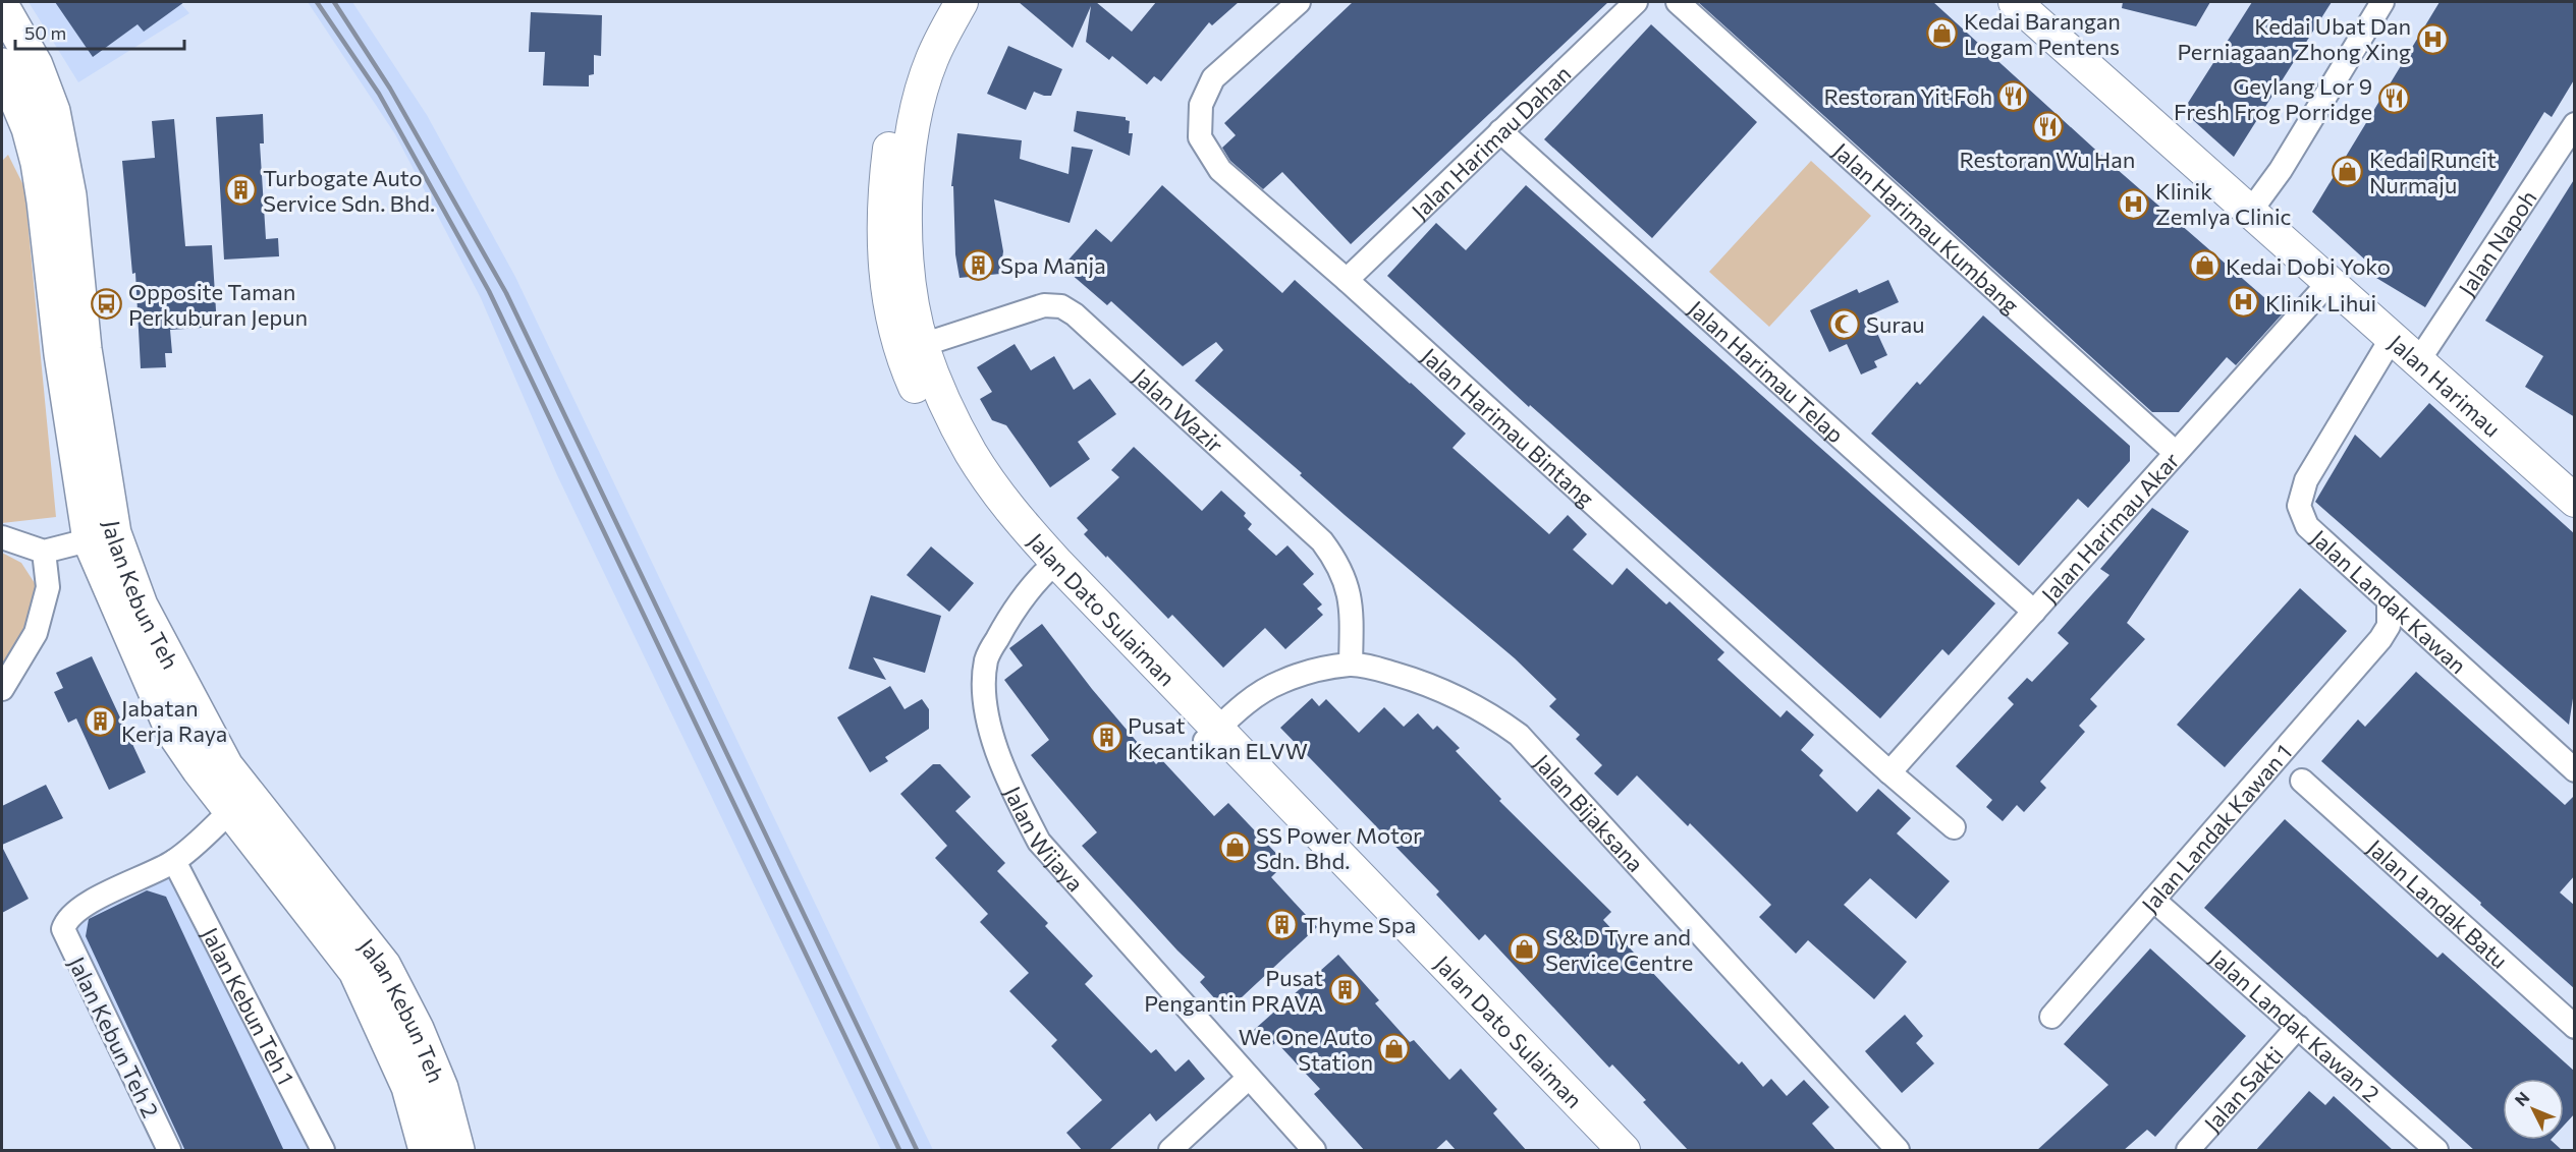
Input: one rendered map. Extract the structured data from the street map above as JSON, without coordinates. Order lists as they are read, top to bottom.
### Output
{
  "streets": {
    "main road": ["Jalan Kebun Teh"],
    "street": [
      "Jalan Harimau Dahan",
      "Jalan Harimau Kumbang",
      "Jalan Napoh",
      "Jalan Harimau Telap",
      "Jalan Harimau",
      "Jalan Wazir",
      "Jalan Harimau Bintang",
      "Jalan Harimau Akar",
      "Jalan Landak Kawan",
      "Jalan Dato Sulaiman",
      "Jalan Bijaksana",
      "Jalan Landak Kawan 1",
      "Jalan Wijaya",
      "Jalan Landak Batu",
      "Jalan Kebun Teh 1",
      "Jalan Landak Kawan 2",
      "Jalan Kebun Teh 2",
      "Jalan Sakti"
    ]
  },
  "crossings": [
    ["Jalan Harimau Dahan", "Jalan Harimau Telap"],
    ["Jalan Harimau Dahan", "Jalan Harimau Bintang"],
    ["Jalan Harimau Kumbang", "Jalan Harimau Akar"],
    ["Jalan Napoh", "Jalan Harimau"],
    ["Jalan Harimau Telap", "Jalan Harimau Akar"],
    ["Jalan Harimau", "Jalan Harimau Akar"],
    ["Jalan Harimau", "Jalan Landak Kawan"],
    ["Jalan Wazir", "Jalan Dato Sulaiman"],
    ["Jalan Wazir", "Jalan Bijaksana"],
    ["Jalan Harimau Bintang", "Jalan Harimau Akar"],
    ["Jalan Landak Kawan", "Jalan Landak Kawan 1"],
    ["Jalan Dato Sulaiman", "Jalan Bijaksana"],
    ["Jalan Dato Sulaiman", "Jalan Wijaya"],
    ["Jalan Landak Kawan 1", "Jalan Landak Kawan 2"],
    ["Jalan Kebun Teh 1", "Jalan Kebun Teh 2"],
    ["Jalan Landak Kawan 2", "Jalan Sakti"]
  ],
  "places": {
    "shop": [
      "Kedai Barangan Logam Pentens",
      "Kedai Runcit Nurmaju",
      "Kedai Dobi Yoko",
      "SS Power Motor Sdn. Bhd.",
      "S & D Tyre and Service Centre",
      "We One Auto Station"
    ],
    "hospital": ["Kedai Ubat Dan Perniagaan Zhong Xing", "Klinik Zemlya Clinic", "Klinik Lihui"],
    "restaurant": ["Restoran Yit Foh", "Geylang Lor 9 Fresh Frog Porridge", "Restoran Wu Han"],
    "building": [
      "Turbogate Auto Service Sdn. Bhd.",
      "Spa Manja",
      "Jabatan Kerja Raya",
      "Pusat Kecantikan ELVW",
      "Thyme Spa",
      "Pusat Pengantin PRAVA"
    ],
    "bus stop": ["Opposite Taman Perkuburan Jepun"],
    "mosque": ["Surau"]
  },
  "scale_bar": "50 m",
  "north": "top left"
}
